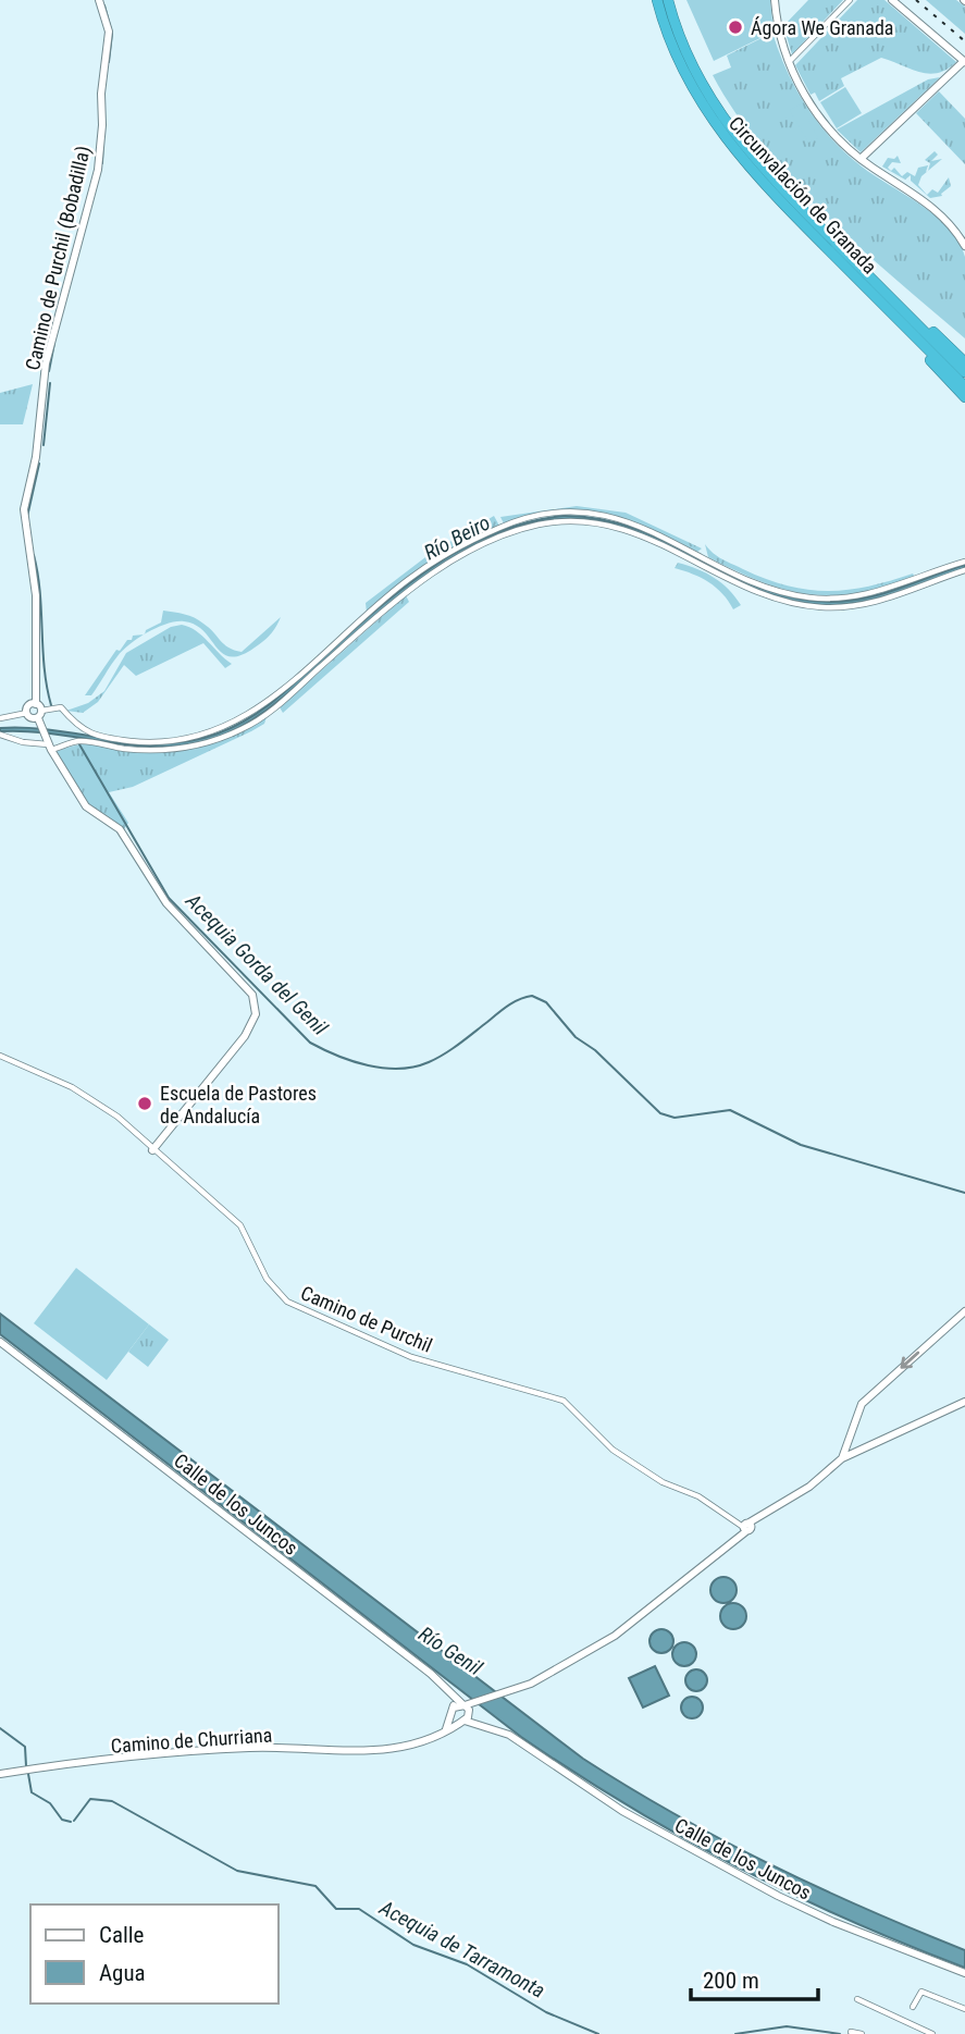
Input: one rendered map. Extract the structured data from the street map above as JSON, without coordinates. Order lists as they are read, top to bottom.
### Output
{
  "streets": {
    "highway": ["Circunvalación de Granada"],
    "street": [
      "Camino de Purchil (Bobadilla)",
      "Camino de Purchil",
      "Calle de los Juncos",
      "Camino de Churriana"
    ]
  },
  "crossings": [
    ["Camino de Purchil", "Camino de Churriana"],
    ["Calle de los Juncos", "Camino de Churriana"]
  ],
  "water": [
    "Río Beiro",
    "Acequia Gorda del Genil",
    "Río Genil",
    "Acequia de Tarramonta"
  ],
  "places": ["Ágora We Granada", "Escuela de Pastores de Andalucía"],
  "legend": ["Calle", "Agua"],
  "scale_bar": "200 m"
}
